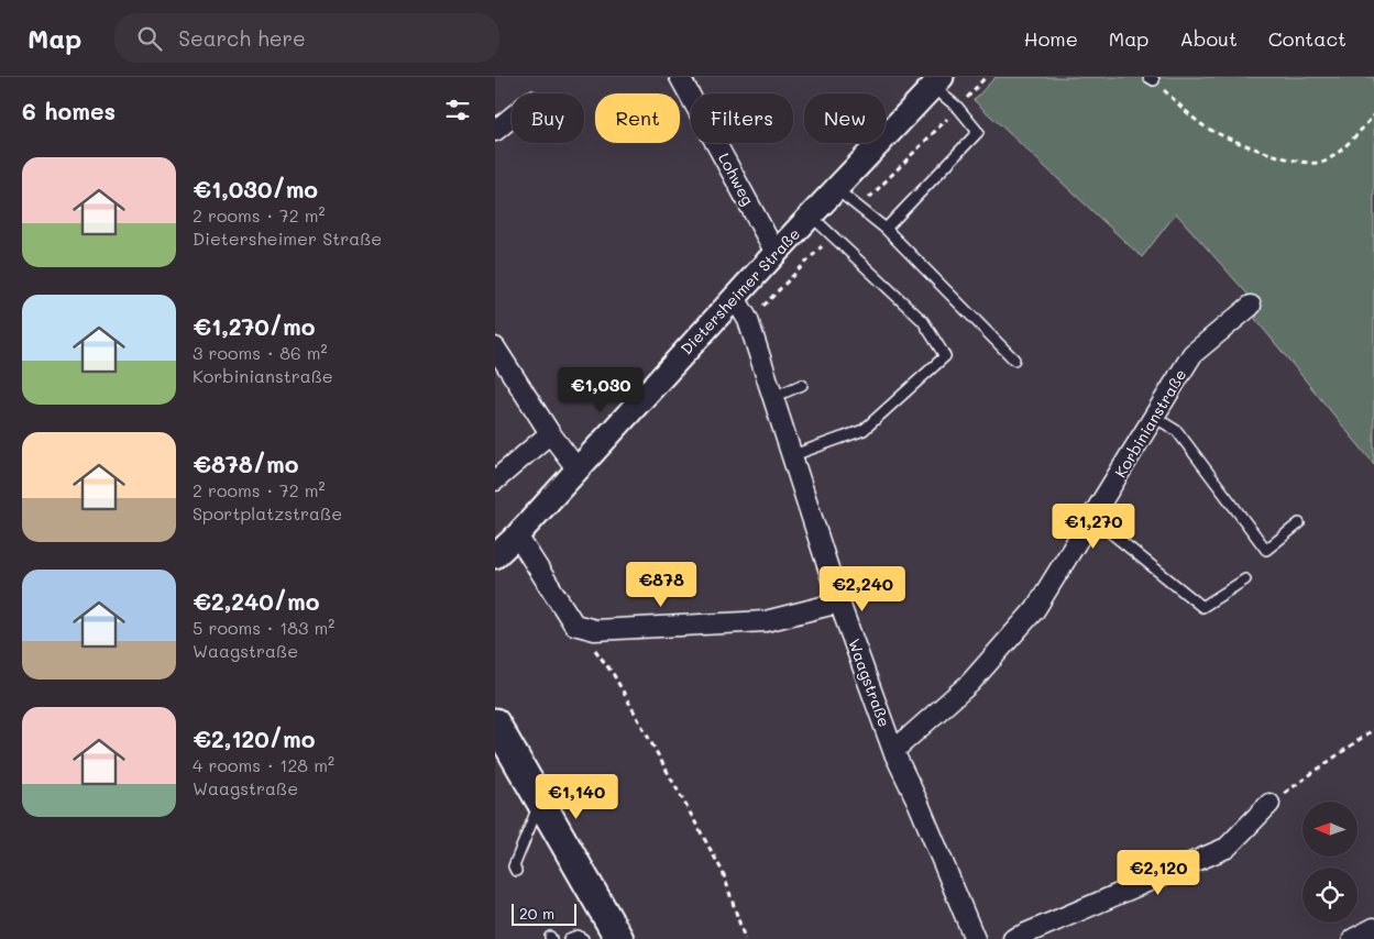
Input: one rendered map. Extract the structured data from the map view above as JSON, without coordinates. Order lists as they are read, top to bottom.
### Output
{
  "streets": {
    "street": [
      "Lohweg",
      "Dietersheimer Straße",
      "Korbinianstraße",
      "Waagstraße"
    ]
  },
  "crossings": [
    ["Lohweg", "Dietersheimer Straße"],
    ["Dietersheimer Straße", "Waagstraße"],
    ["Korbinianstraße", "Waagstraße"]
  ],
  "scale_bar": "20 m",
  "north": "left",
  "page": {
    "header": "Map",
    "search": "Search here",
    "nav": [
      "Home",
      "Map",
      "About",
      "Contact"
    ],
    "heading": "6 homes",
    "chip": [
      "Buy",
      "Rent",
      "Filters",
      "New"
    ],
    "list": [
      {
        "name": "€1,030/mo",
        "note": "2 rooms · 72 m² · Dietersheimer Straße"
      },
      {
        "name": "€1,270/mo",
        "note": "3 rooms · 86 m² · Korbinianstraße"
      },
      {
        "name": "€878/mo",
        "note": "2 rooms · 72 m² · Sportplatzstraße"
      },
      {
        "name": "€2,240/mo",
        "note": "5 rooms · 183 m² · Waagstraße"
      },
      {
        "name": "€2,120/mo",
        "note": "4 rooms · 128 m² · Waagstraße"
      }
    ],
    "price": [
      "€1,030",
      "€1,270",
      "€878",
      "€2,240",
      "€1,140",
      "€2,120"
    ],
    "scale": "20 m"
  }
}
